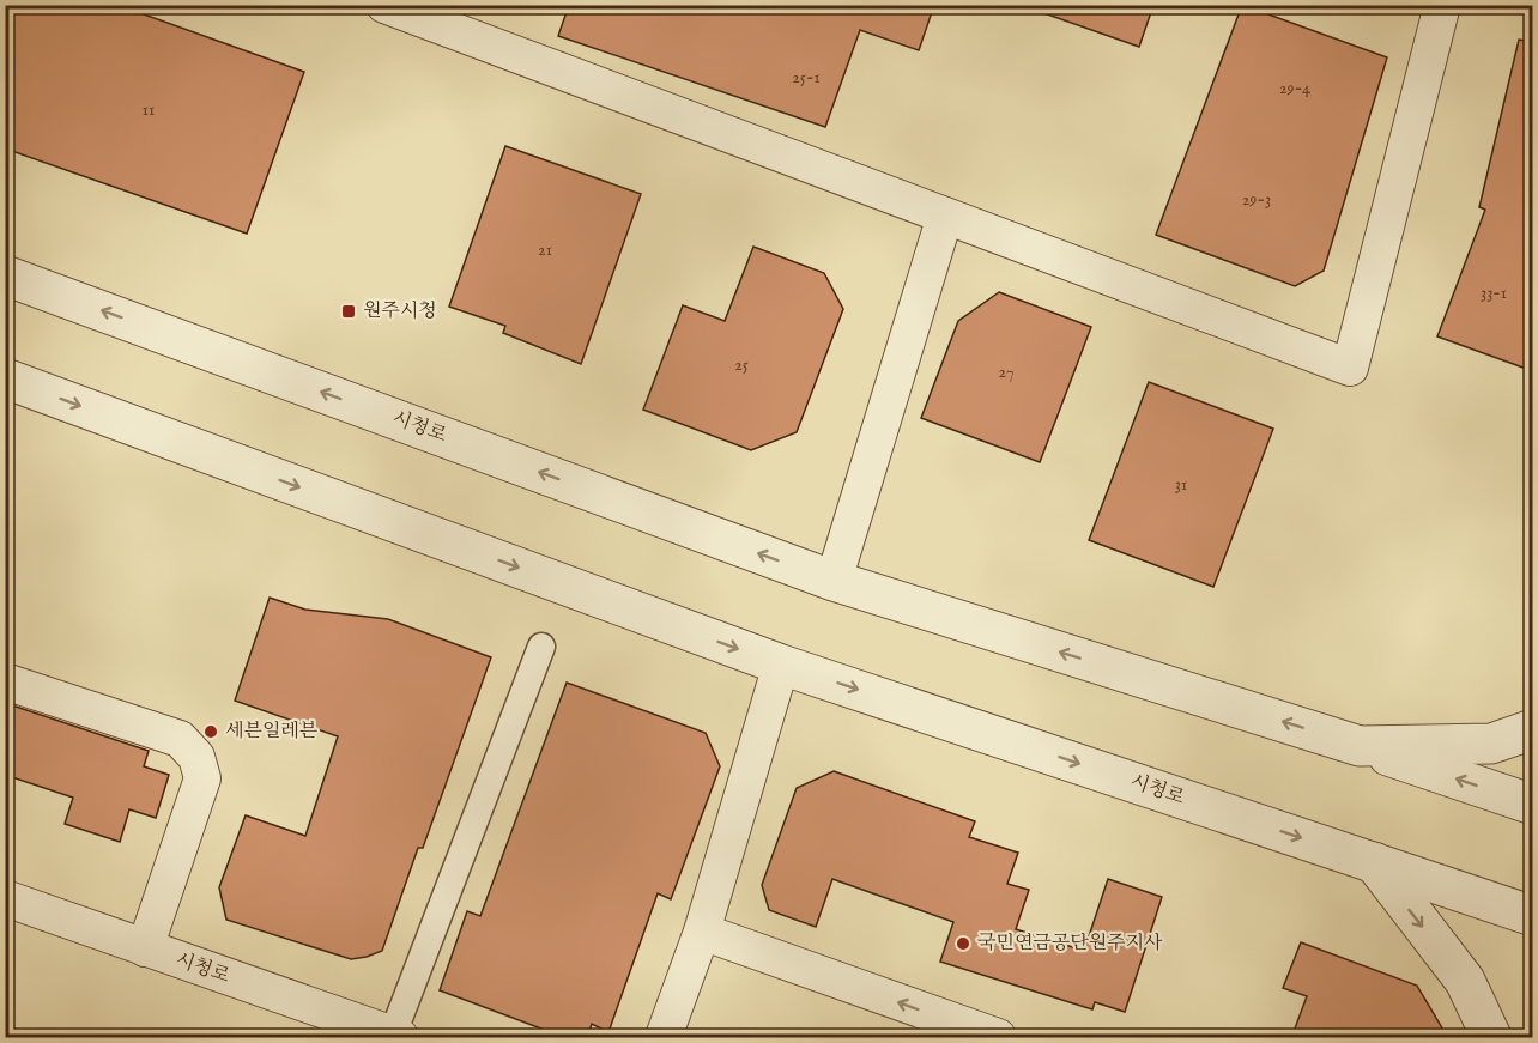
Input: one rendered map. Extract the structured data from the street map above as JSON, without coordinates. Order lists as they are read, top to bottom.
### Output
{
  "streets": {
    "street": ["시청로"]
  },
  "places": {
    "transit": ["원주시청"],
    "other": ["세븐일레븐", "국민연금공단원주지사"]
  },
  "house_numbers": [
    "25-1",
    "29-4",
    "11",
    "29-3",
    "21",
    "33-1",
    "25",
    "27",
    "31"
  ]
}
